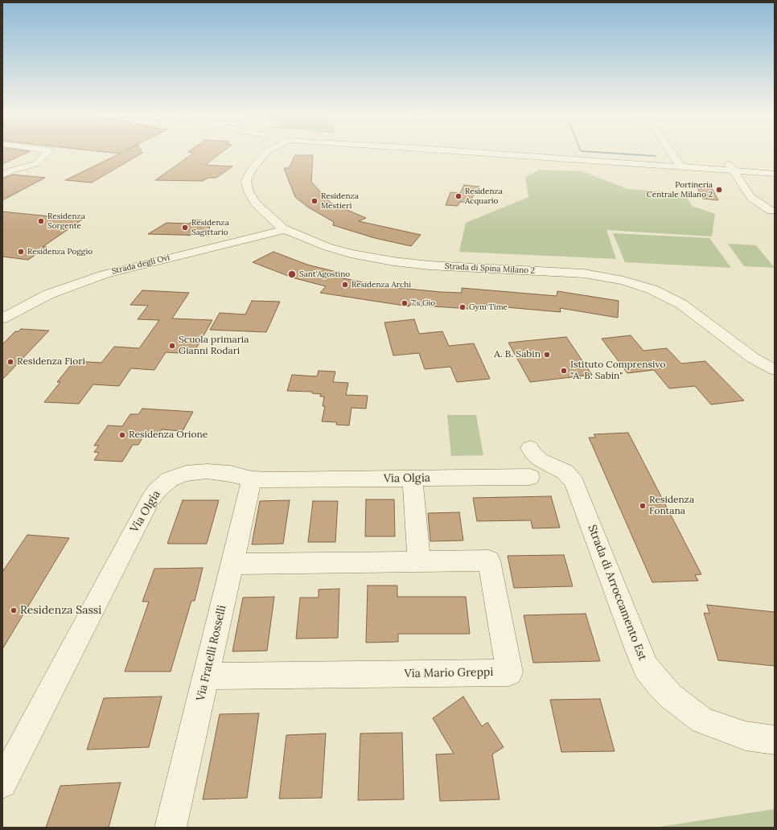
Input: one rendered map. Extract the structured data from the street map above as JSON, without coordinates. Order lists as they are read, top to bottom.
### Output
{
  "streets": {
    "street": [
      "Strada degli Ovi",
      "Strada di Spina Milano 2",
      "Via Olgia",
      "Strada di Arroccamento Est",
      "Via Fratelli Rosselli",
      "Via Mario Greppi"
    ]
  },
  "crossings": [
    ["Strada degli Ovi", "Strada di Spina Milano 2"],
    ["Via Olgia", "Via Fratelli Rosselli"],
    ["Via Fratelli Rosselli", "Via Mario Greppi"]
  ],
  "places": [
    "Portineria Centrale Milano 2",
    "Residenza Acquario",
    "Residenza Mestieri",
    "Residenza Sorgente",
    "Residenza Sagittario",
    "Residenza Poggio",
    "Sant'Agostino",
    "Residenza Archi",
    "7's Gio",
    "Gym Time",
    "Scuola primaria Gianni Rodari",
    "A. B. Sabin",
    "Residenza Fiori",
    "Istituto Comprensivo \"A. B. Sabin\"",
    "Residenza Orione",
    "Residenza Fontana",
    "Residenza Sassi"
  ]
}
